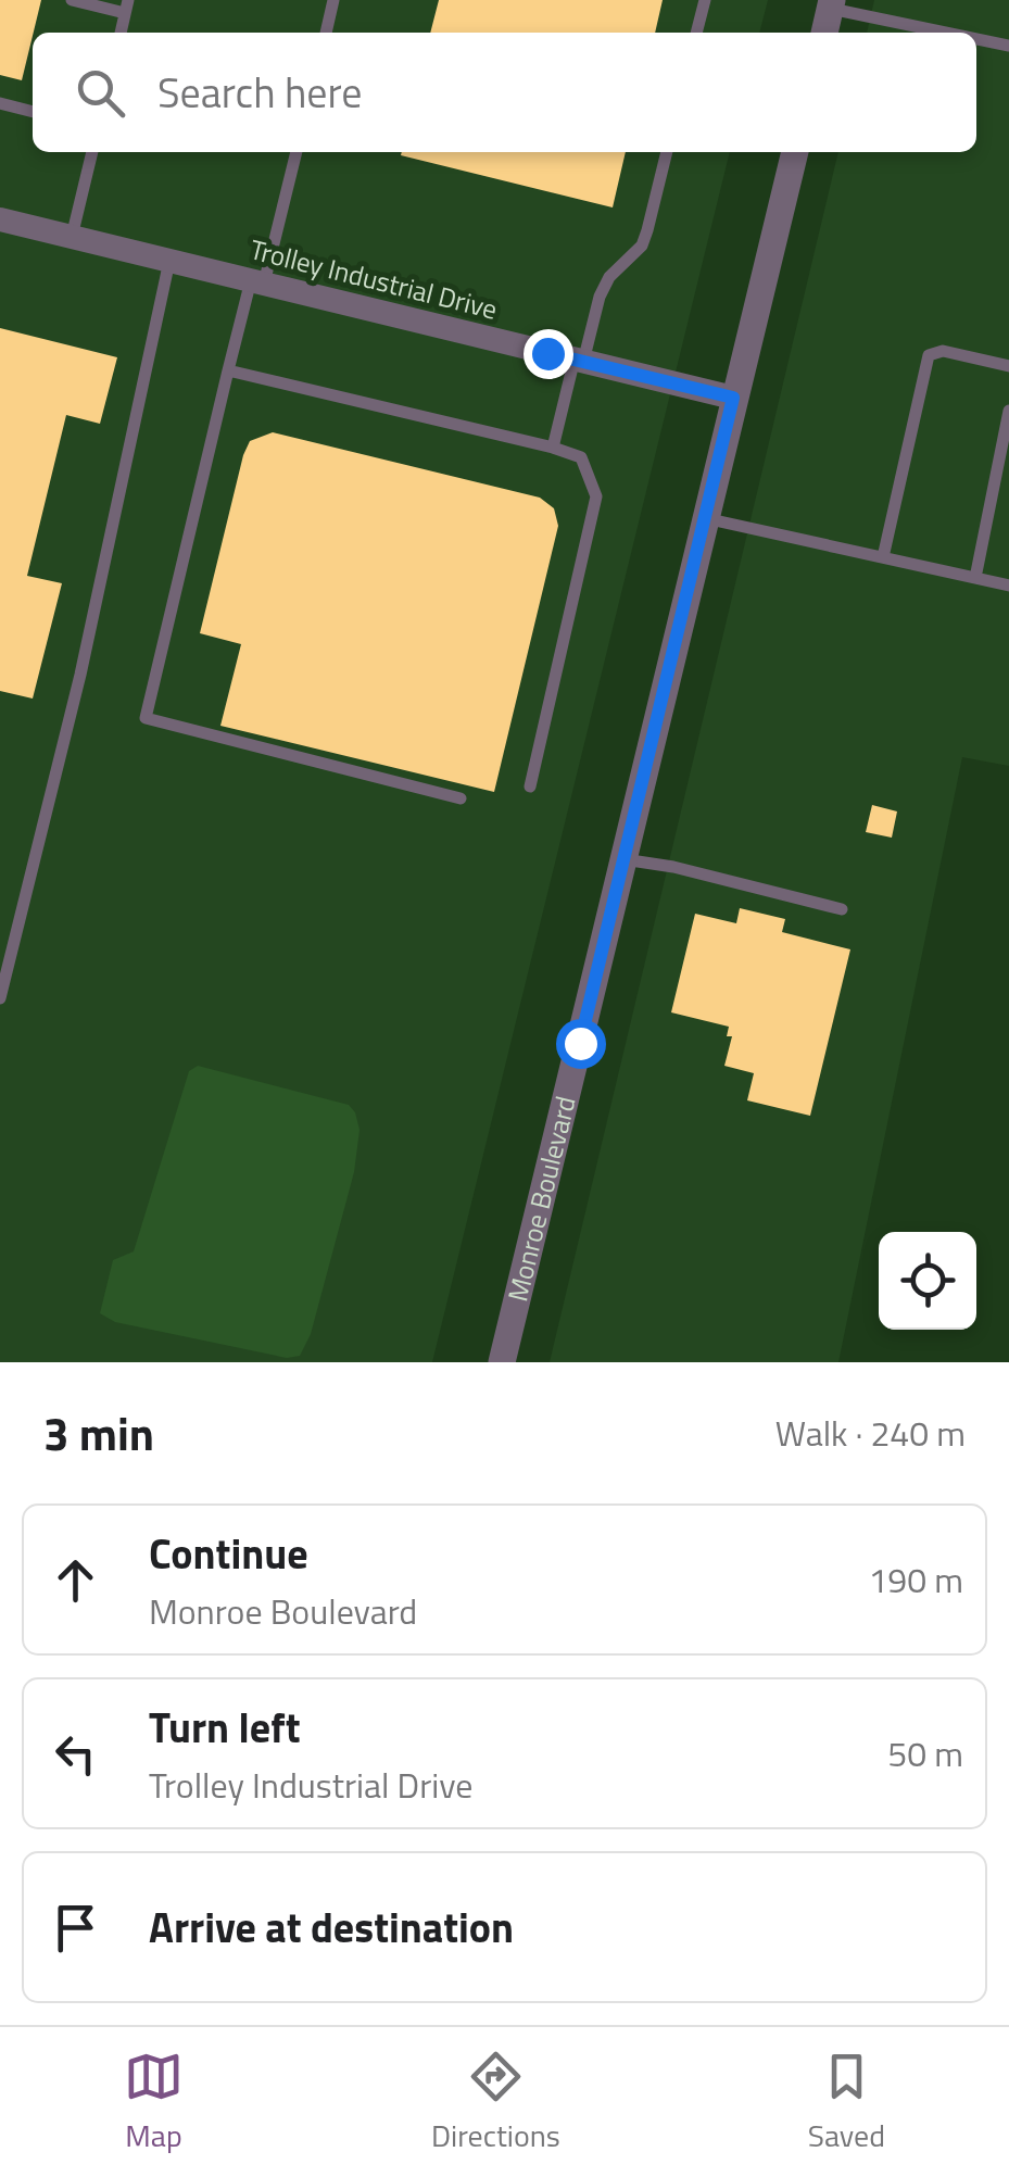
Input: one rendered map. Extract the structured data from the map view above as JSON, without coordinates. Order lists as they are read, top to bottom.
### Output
{
  "streets": {
    "street": ["Trolley Industrial Drive", "Monroe Boulevard"]
  },
  "crossings": [
    ["Trolley Industrial Drive", "Monroe Boulevard"]
  ],
  "page": {
    "search": "Search here",
    "heading": ["3 min", "Walk · 240 m"],
    "list": [
      ["Continue", "Monroe Boulevard", "190 m"],
      ["Turn left", "Trolley Industrial Drive", "50 m"],
      "Arrive at destination"
    ],
    "nav": ["Map", "Directions", "Saved"]
  }
}
